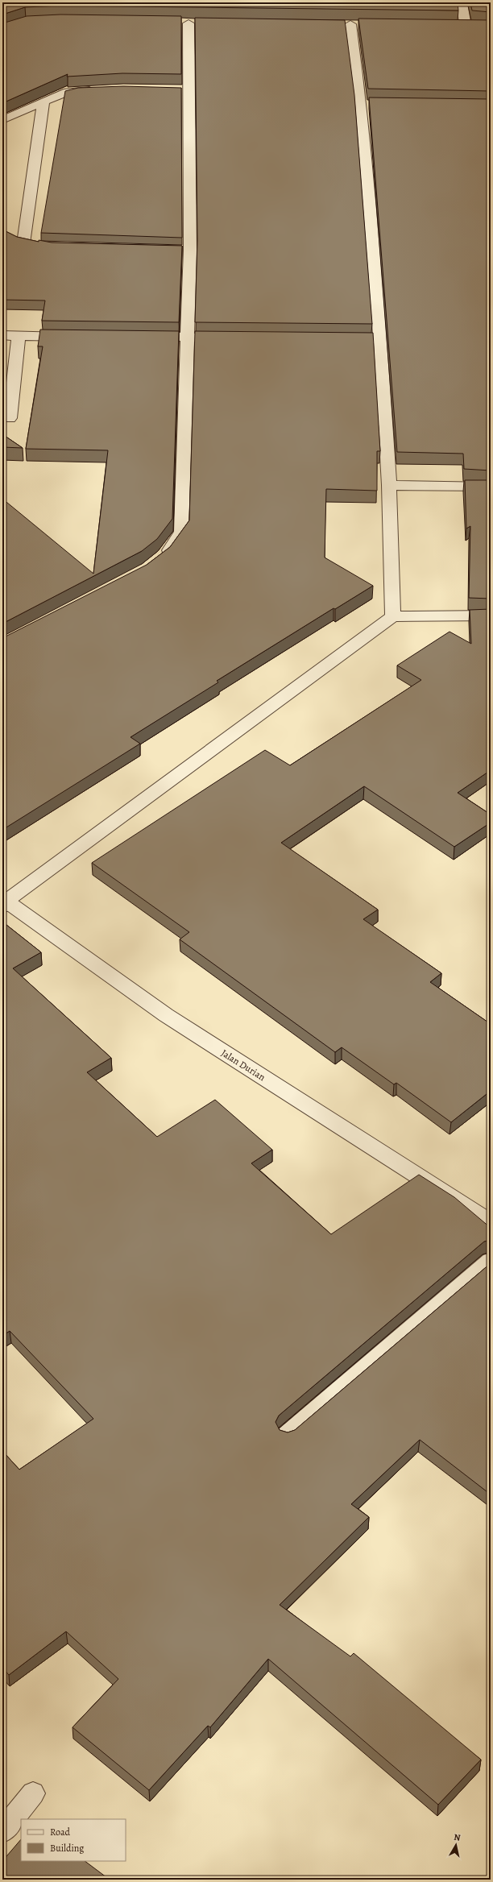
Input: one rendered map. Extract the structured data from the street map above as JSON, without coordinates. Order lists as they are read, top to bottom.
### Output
{
  "streets": {
    "street": ["Jalan Durian"]
  },
  "legend": ["Road", "Building"],
  "north": "top"
}
